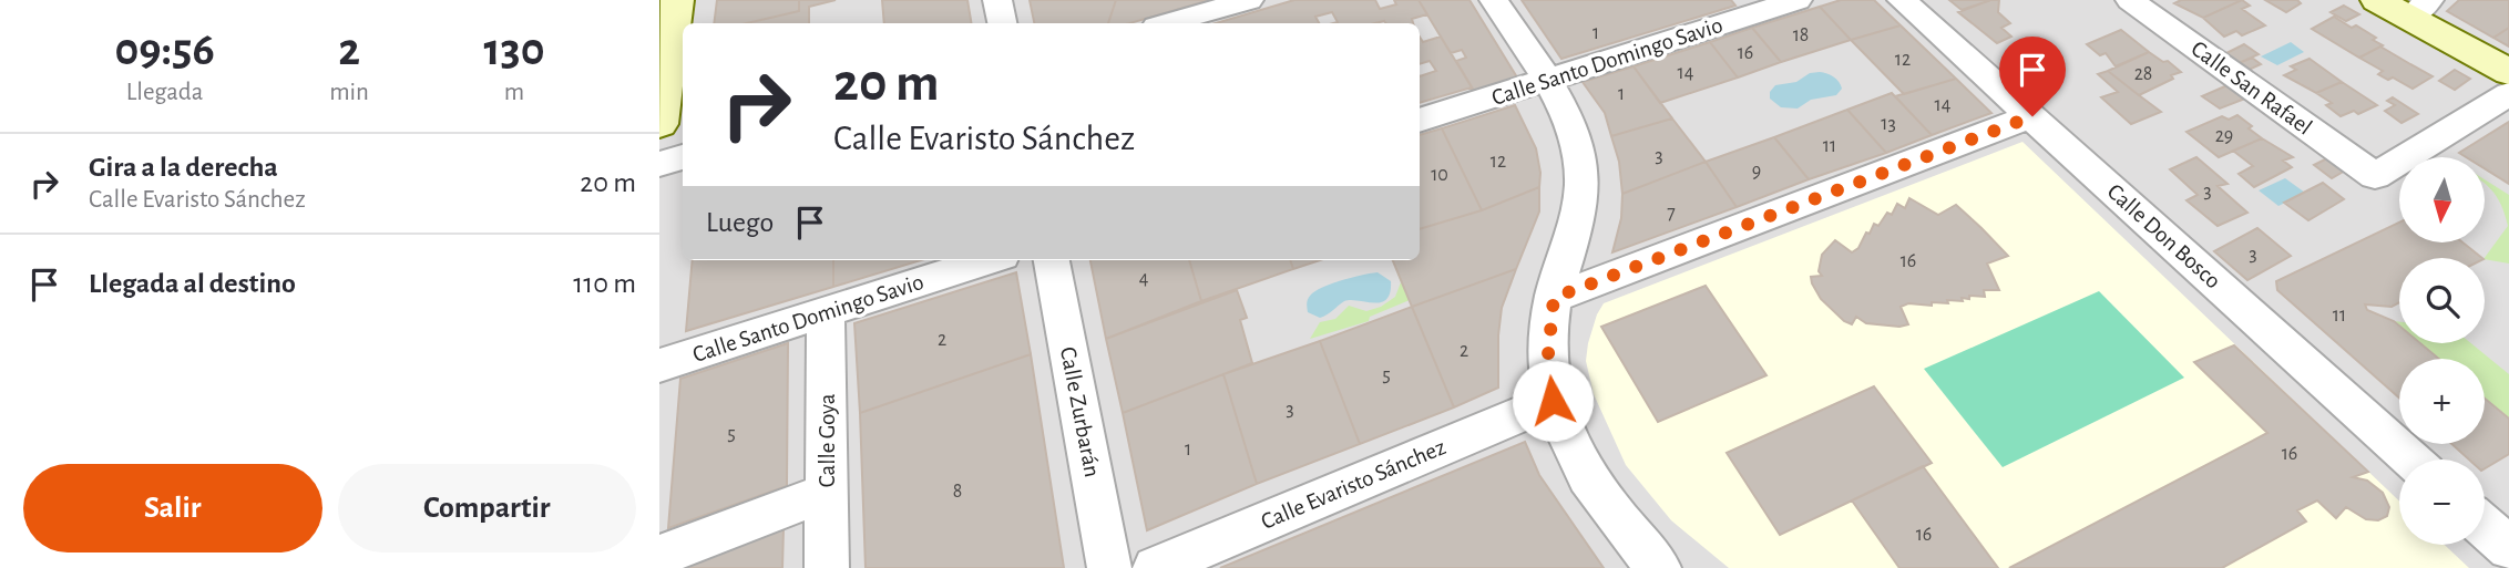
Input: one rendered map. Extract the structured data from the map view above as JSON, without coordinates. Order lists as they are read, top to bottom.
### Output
{
  "streets": {
    "street": [
      "Calle Santo Domingo Savio",
      "Calle San Rafael",
      "Calle Don Bosco",
      "Calle Zurbarán",
      "Calle Goya",
      "Calle Evaristo Sánchez"
    ]
  },
  "crossings": [
    ["Calle Santo Domingo Savio", "Calle Goya"]
  ],
  "house_numbers": [
    "1",
    "18",
    "16",
    "12",
    "14",
    "28",
    "1",
    "14",
    "13",
    "29",
    "11",
    "3",
    "12",
    "9",
    "10",
    "3",
    "7",
    "3",
    "16",
    "4",
    "11",
    "2",
    "2",
    "5",
    "3",
    "5",
    "1",
    "16",
    "8",
    "16"
  ],
  "north": "bottom",
  "page": {
    "eta": [
      "09:56",
      "Llegada",
      "2",
      "min",
      "130",
      "m"
    ],
    "turn": ["20 m", "Calle Evaristo Sánchez"],
    "list": [
      {
        "name": "Gira a la derecha",
        "note": "Calle Evaristo Sánchez",
        "value": "20 m"
      },
      {
        "name": "Llegada al destino",
        "value": "110 m"
      }
    ],
    "map_buttons": ["+", "−"],
    "then": "Luego",
    "buttons": ["Salir", "Compartir"]
  }
}
